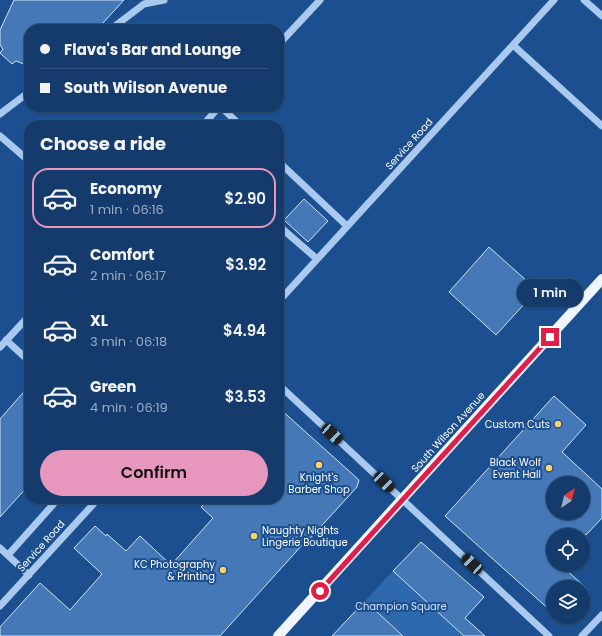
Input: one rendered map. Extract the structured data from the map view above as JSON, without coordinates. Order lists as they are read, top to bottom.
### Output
{
  "streets": {
    "main road": ["South Wilson Avenue"],
    "street": ["Service Road"]
  },
  "parks": ["Champion Square"],
  "places": [
    "Custom Cuts",
    "Knight's Barber Shop",
    "Black Wolf Event Hall",
    "Naughty Nights Lingerie Boutique",
    "KC Photography & Printing"
  ],
  "north": "top right",
  "page": {
    "banner": ["Flava's Bar and Lounge", "South Wilson Avenue"],
    "heading": "Choose a ride",
    "list": [
      {
        "name": "Economy",
        "note": "1 min · 06:16",
        "value": "$2.90"
      },
      {
        "name": "Comfort",
        "note": "2 min · 06:17",
        "value": "$3.92"
      },
      {
        "name": "XL",
        "note": "3 min · 06:18",
        "value": "$4.94"
      },
      {
        "name": "Green",
        "note": "4 min · 06:19",
        "value": "$3.53"
      }
    ],
    "bubble": "1 min",
    "buttons": "Confirm"
  }
}
